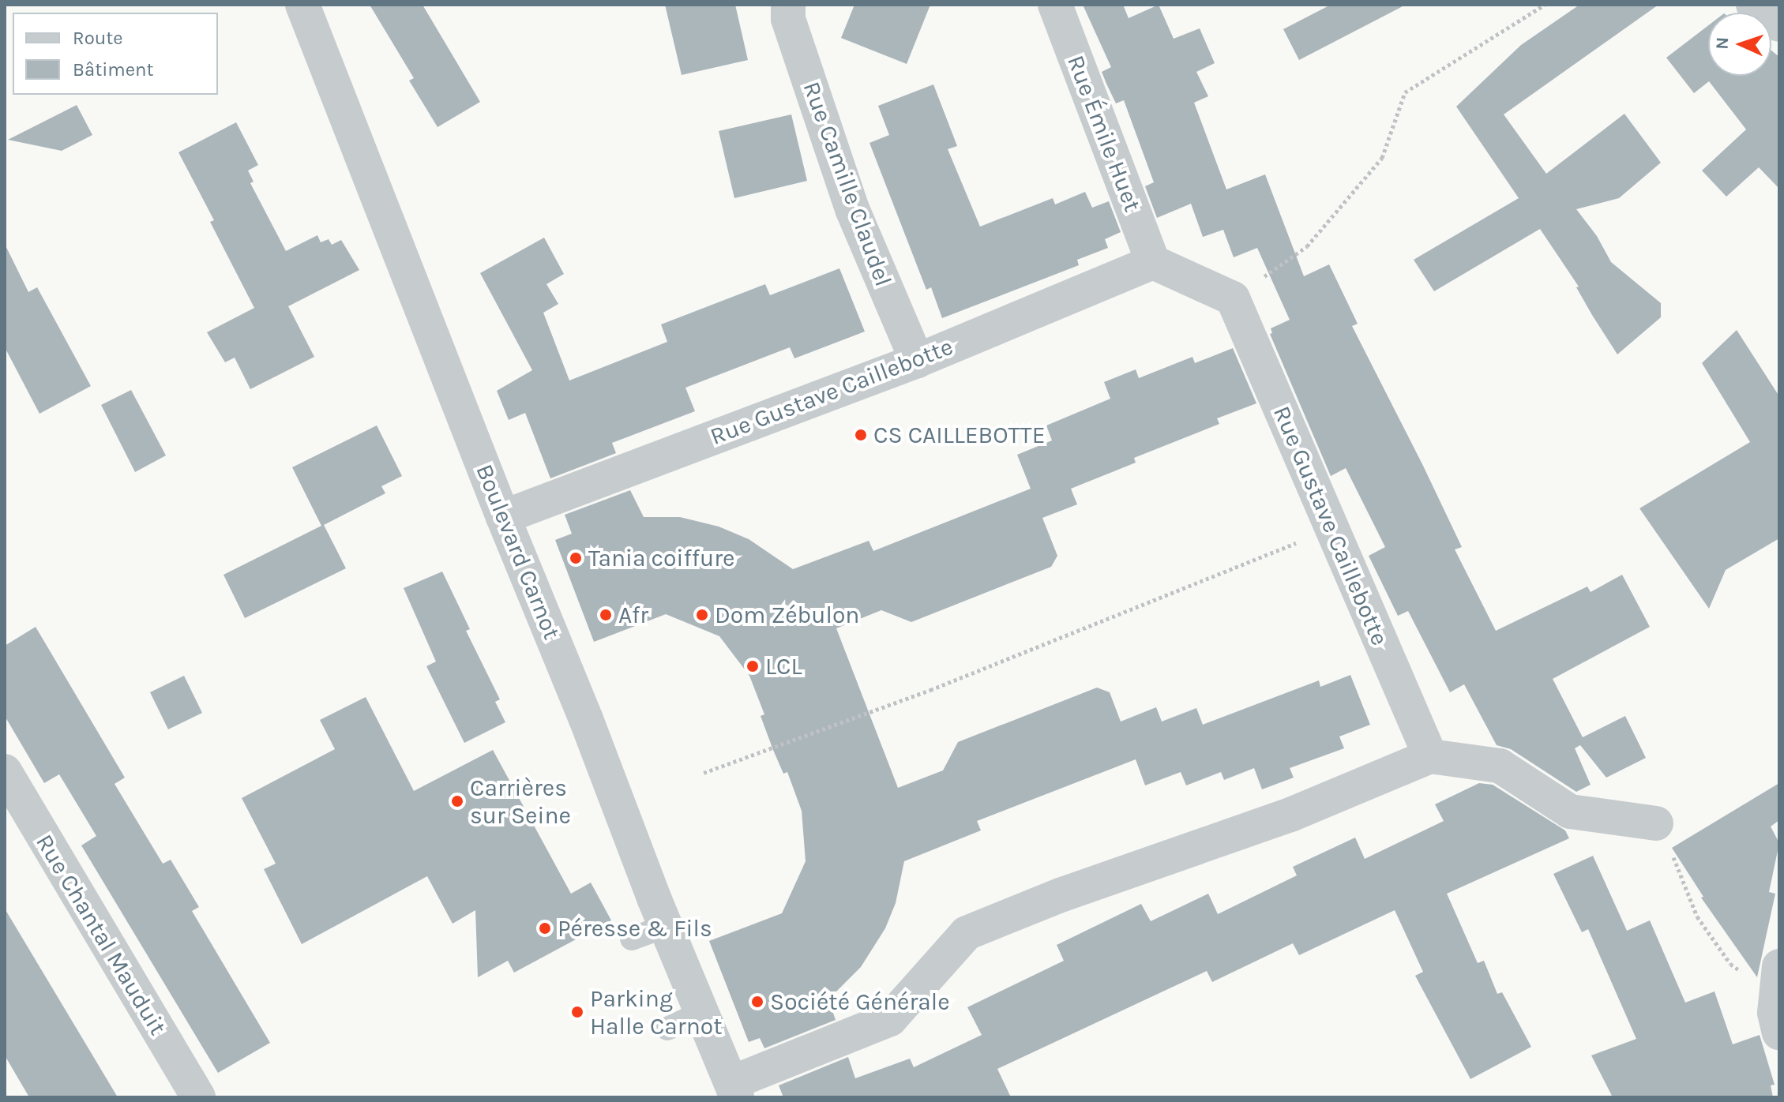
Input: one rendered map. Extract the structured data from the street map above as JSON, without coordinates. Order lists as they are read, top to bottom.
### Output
{
  "streets": {
    "street": [
      "Rue Émile Huet",
      "Rue Camille Claudel",
      "Rue Gustave Caillebotte",
      "Boulevard Carnot",
      "Rue Chantal Mauduit"
    ]
  },
  "crossings": [
    ["Rue Émile Huet", "Rue Gustave Caillebotte"],
    ["Rue Camille Claudel", "Rue Gustave Caillebotte"],
    ["Rue Gustave Caillebotte", "Boulevard Carnot"]
  ],
  "places": [
    "CS CAILLEBOTTE",
    "Tania coiffure",
    "Afr",
    "Dom Zébulon",
    "LCL",
    "Carrières sur Seine",
    "Péresse & Fils",
    "Société Générale",
    "Parking Halle Carnot"
  ],
  "legend": ["Route", "Bâtiment"],
  "north": "left"
}
